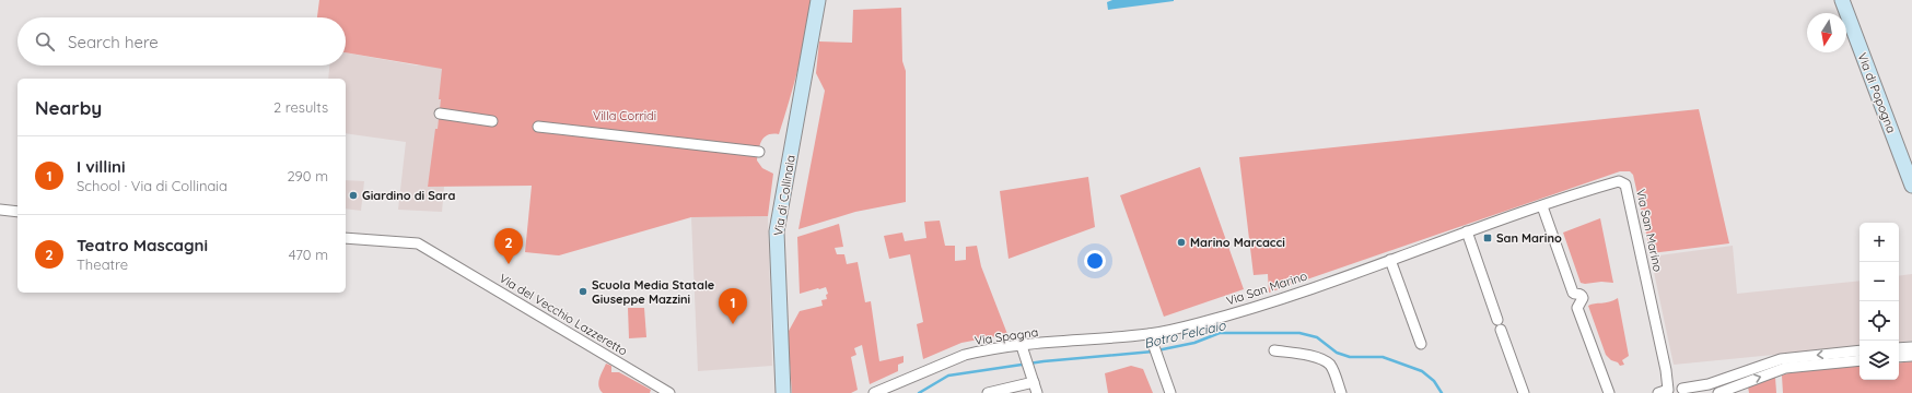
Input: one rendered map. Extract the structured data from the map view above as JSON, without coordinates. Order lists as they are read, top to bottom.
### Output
{
  "streets": {
    "street": [
      "Via di Popogna",
      "Via di Collinaia",
      "Via San Marino",
      "Via del Vecchio Lazzeretto",
      "Via Spagna"
    ]
  },
  "crossings": [
    ["Via San Marino", "Via Spagna"]
  ],
  "water": ["Botro Felciaio"],
  "parks": ["Villa Corridi"],
  "places": {
    "other": ["Giardino di Sara", "Marino Marcacci", "Scuola Media Statale Giuseppe Mazzini"],
    "transit": ["San Marino"]
  },
  "north": "bottom",
  "page": {
    "search": "Search here",
    "heading": ["Nearby", "2 results"],
    "list": [
      {
        "mark": "1",
        "name": "I villini",
        "note": "School · Via di Collinaia",
        "value": "290 m"
      },
      {
        "mark": "2",
        "name": "Teatro Mascagni",
        "note": "Theatre",
        "value": "470 m"
      }
    ],
    "map_buttons": ["+", "−"],
    "pins": ["2", "1"]
  }
}
